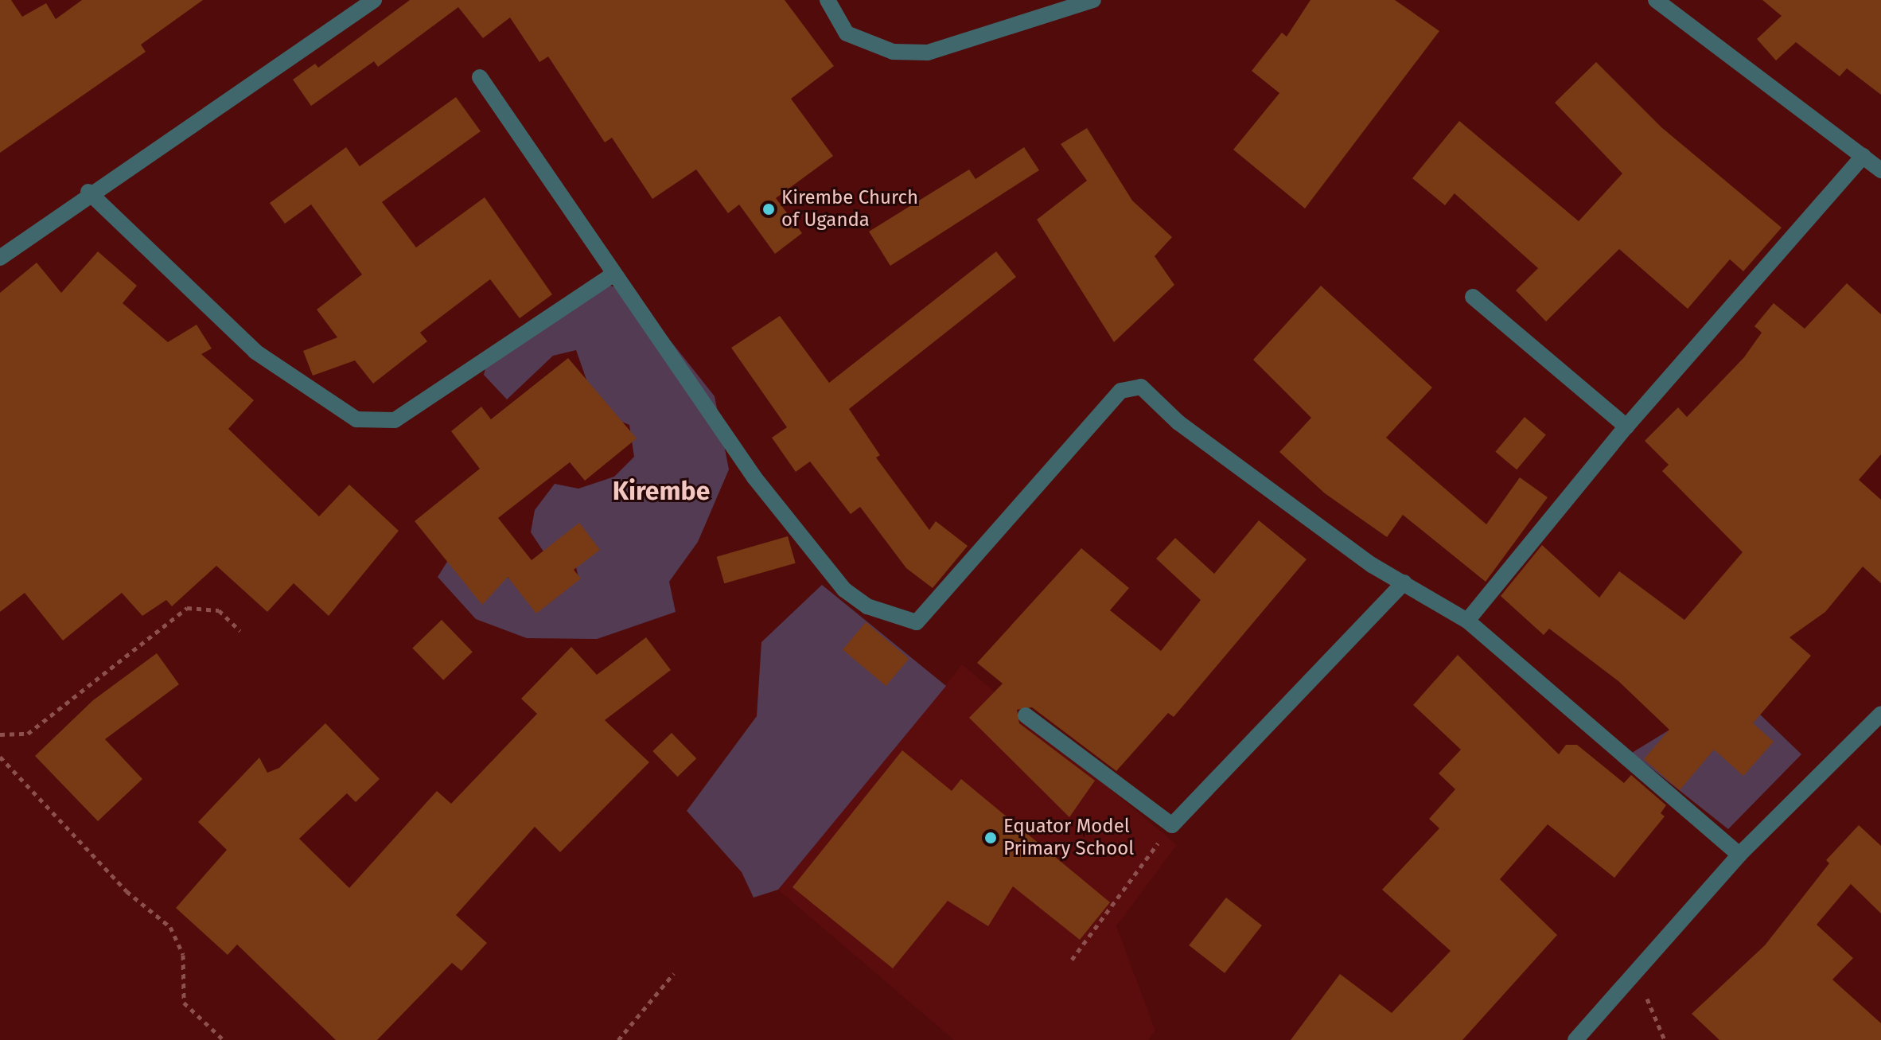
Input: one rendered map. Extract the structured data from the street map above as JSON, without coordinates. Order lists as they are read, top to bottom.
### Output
{
  "districts": ["Kirembe"],
  "places": ["Kirembe Church of Uganda", "Equator Model Primary School"]
}
